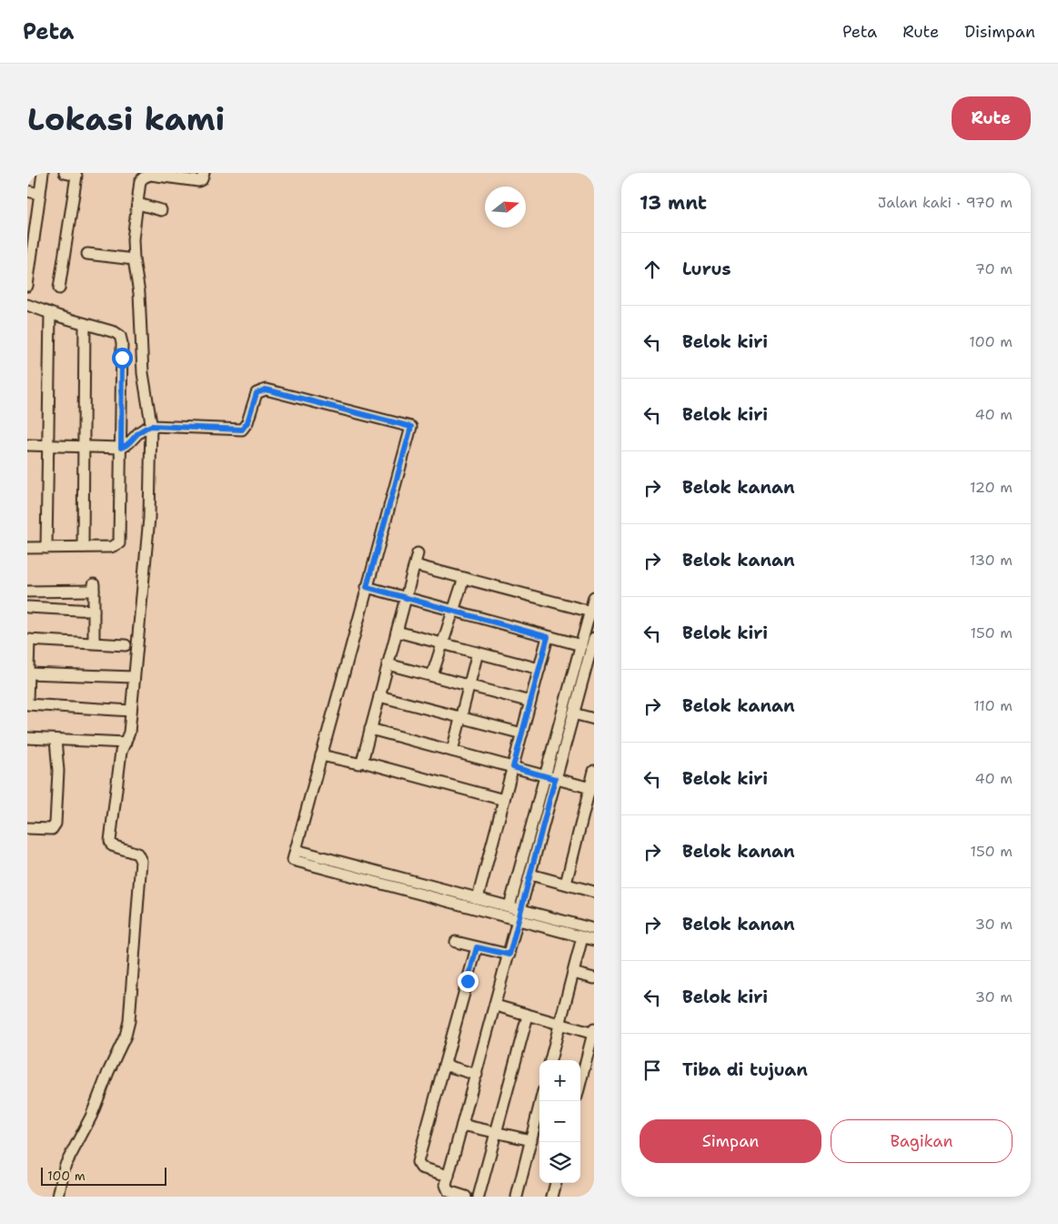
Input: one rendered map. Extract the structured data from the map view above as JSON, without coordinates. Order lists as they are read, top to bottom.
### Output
{
  "scale_bar": "100 m",
  "north": "right",
  "page": {
    "header": "Peta",
    "nav": ["Peta", "Rute", "Disimpan"],
    "buttons": [
      "Rute",
      ["Simpan", "Bagikan"]
    ],
    "title": "Lokasi kami",
    "heading": ["13 mnt", "Jalan kaki · 970 m"],
    "list": [
      ["Lurus", "70 m"],
      ["Belok kiri", "100 m"],
      ["Belok kiri", "40 m"],
      ["Belok kanan", "120 m"],
      ["Belok kanan", "130 m"],
      ["Belok kiri", "150 m"],
      ["Belok kanan", "110 m"],
      ["Belok kiri", "40 m"],
      ["Belok kanan", "150 m"],
      ["Belok kanan", "30 m"],
      ["Belok kiri", "30 m"],
      "Tiba di tujuan"
    ],
    "map_buttons": ["+", "−"],
    "scale": "100 m"
  }
}
